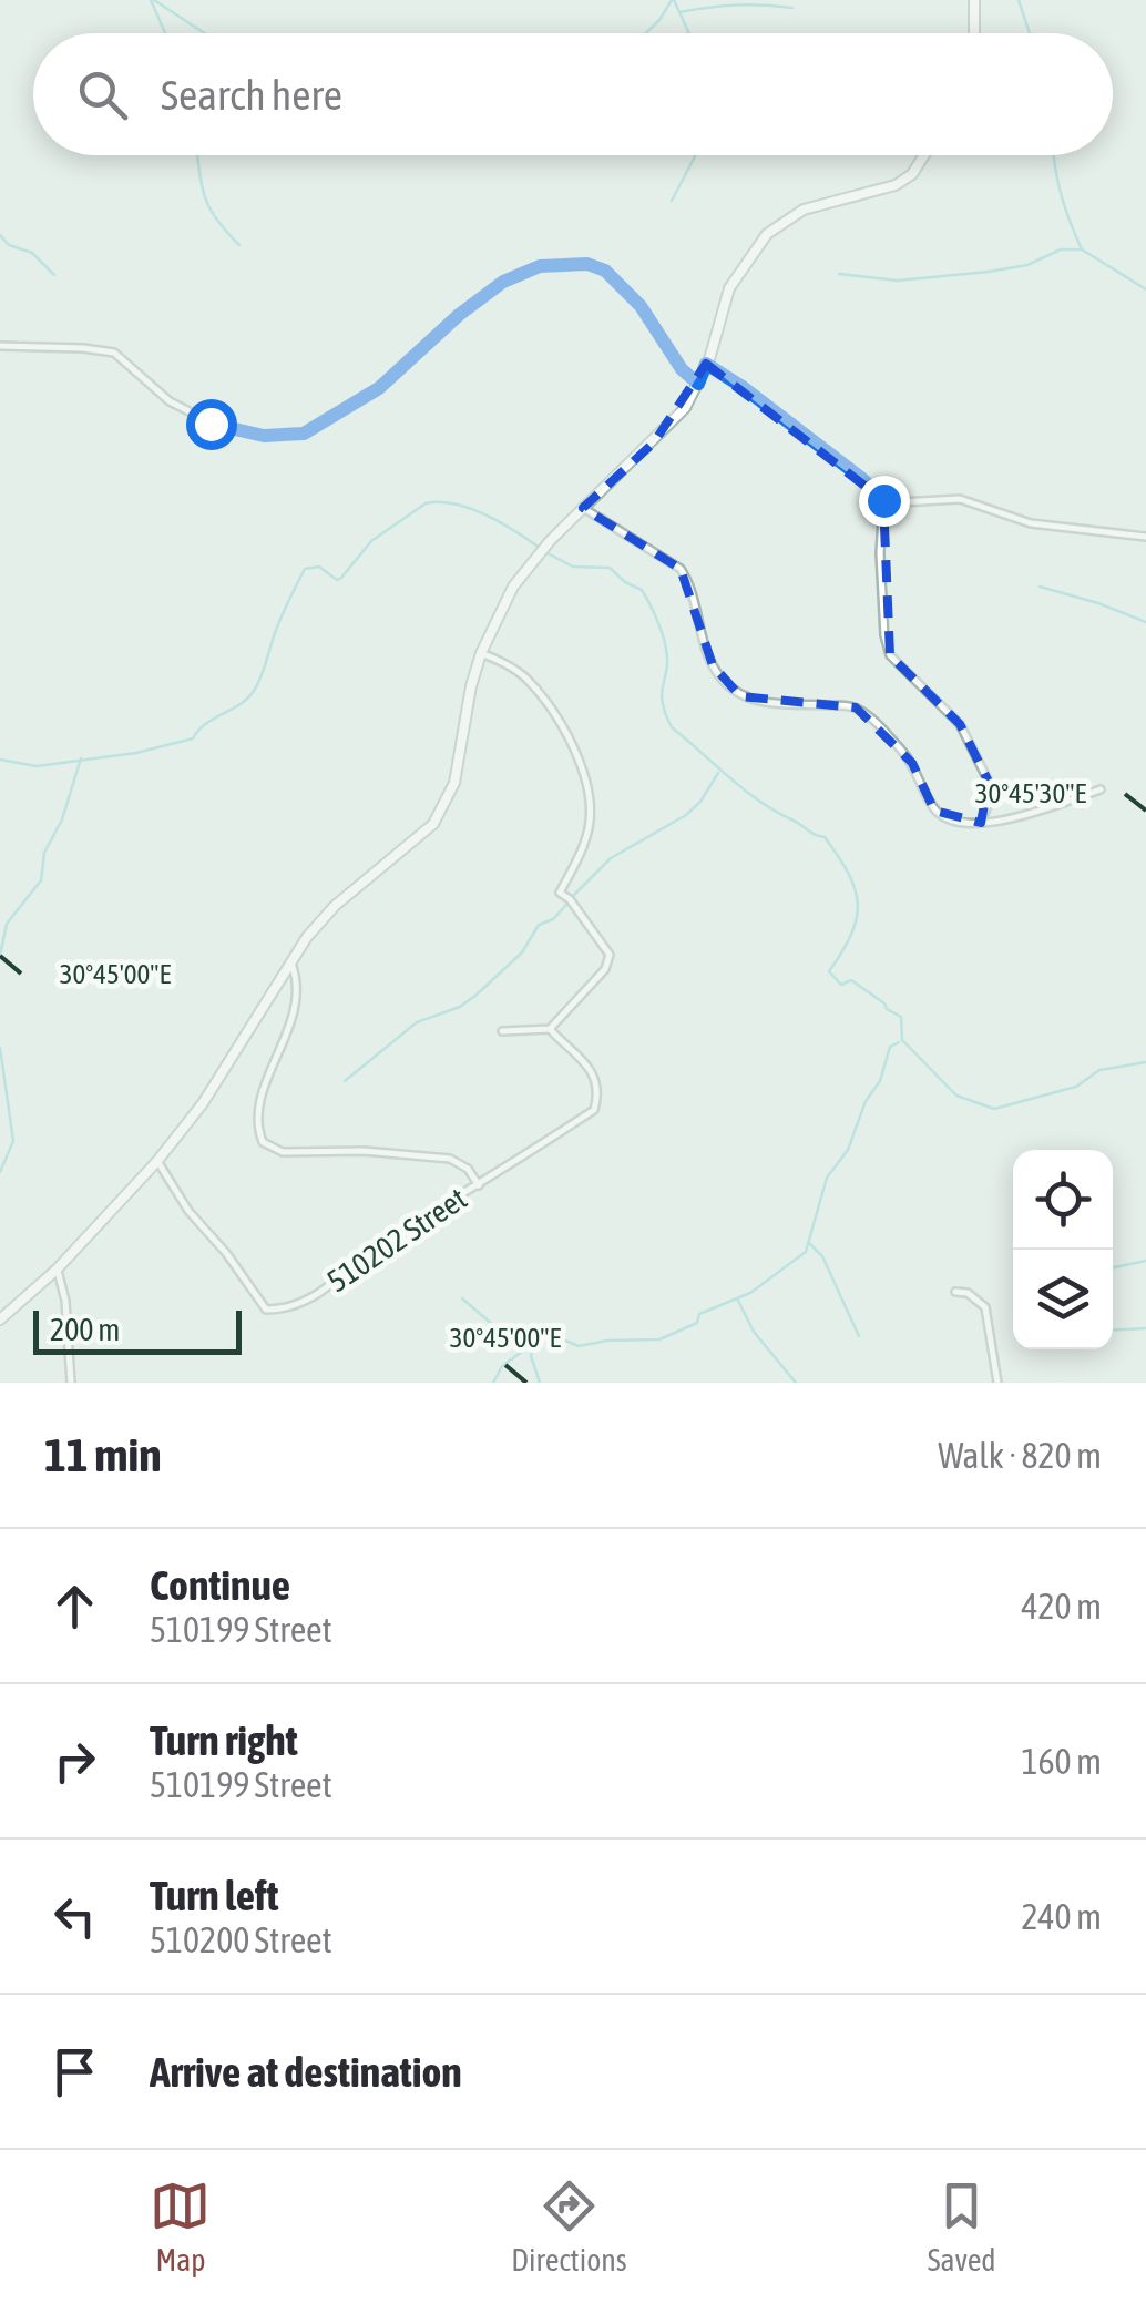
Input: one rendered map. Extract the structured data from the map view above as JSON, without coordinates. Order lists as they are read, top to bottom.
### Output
{
  "streets": {
    "street": ["510202 Street"]
  },
  "scale_bar": "200 m",
  "page": {
    "search": "Search here",
    "scale": "200 m",
    "heading": ["11 min", "Walk · 820 m"],
    "list": [
      ["Continue", "510199 Street", "420 m"],
      ["Turn right", "510199 Street", "160 m"],
      ["Turn left", "510200 Street", "240 m"],
      "Arrive at destination"
    ],
    "nav": ["Map", "Directions", "Saved"]
  },
  "coordinates": ["30°45'30\"E", "30°45'00\"E"]
}
